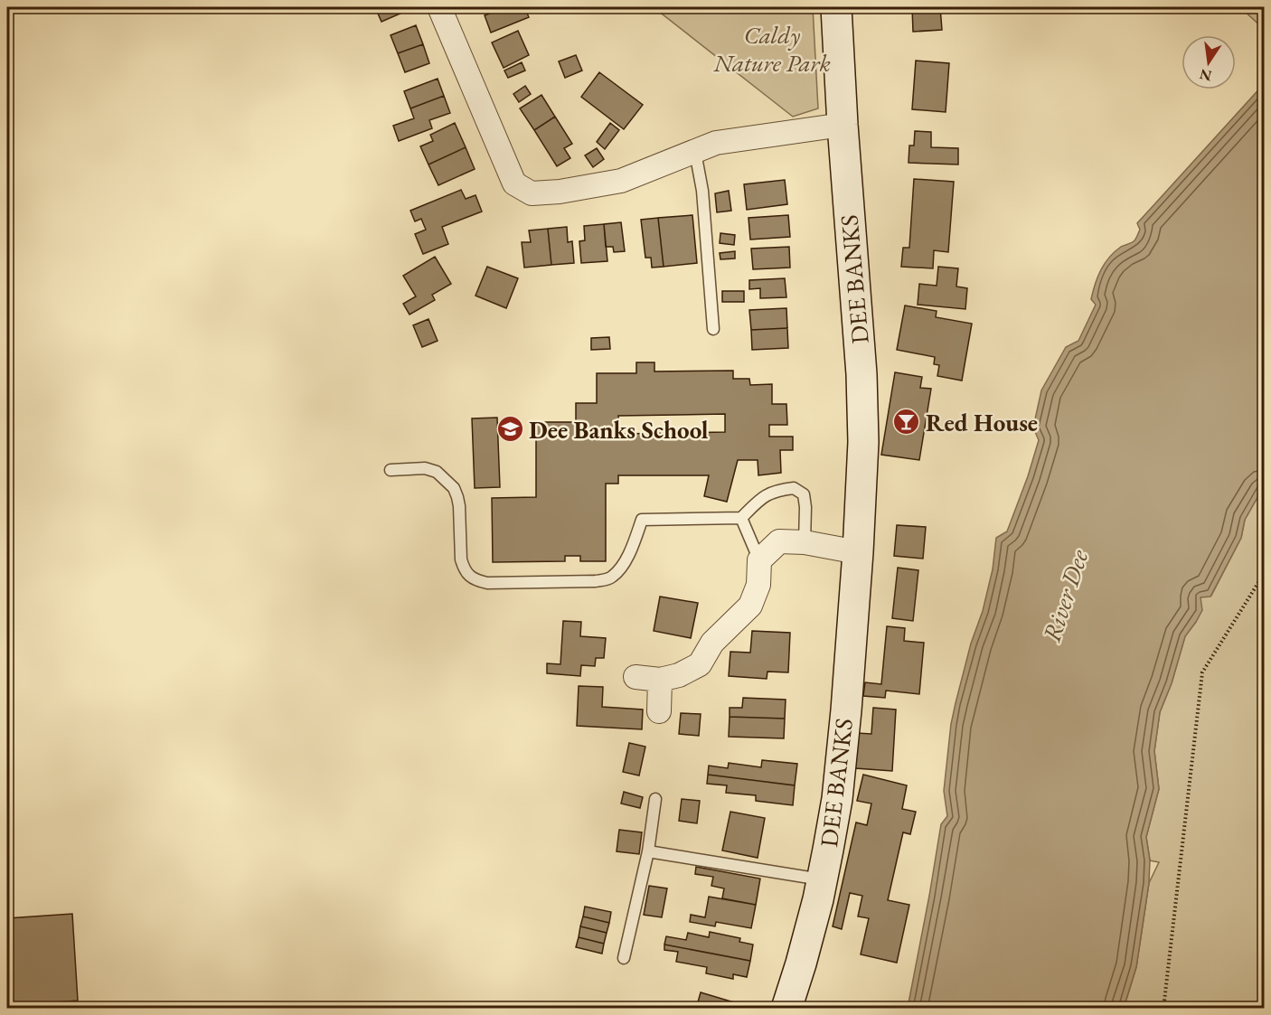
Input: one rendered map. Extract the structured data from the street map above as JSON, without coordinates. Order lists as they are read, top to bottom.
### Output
{
  "streets": {
    "main road": ["DEE BANKS"]
  },
  "water": ["River Dee"],
  "parks": ["Caldy Nature Park"],
  "places": {
    "bar": ["Red House"],
    "school or university": ["Dee Banks School"]
  },
  "north": "bottom"
}
